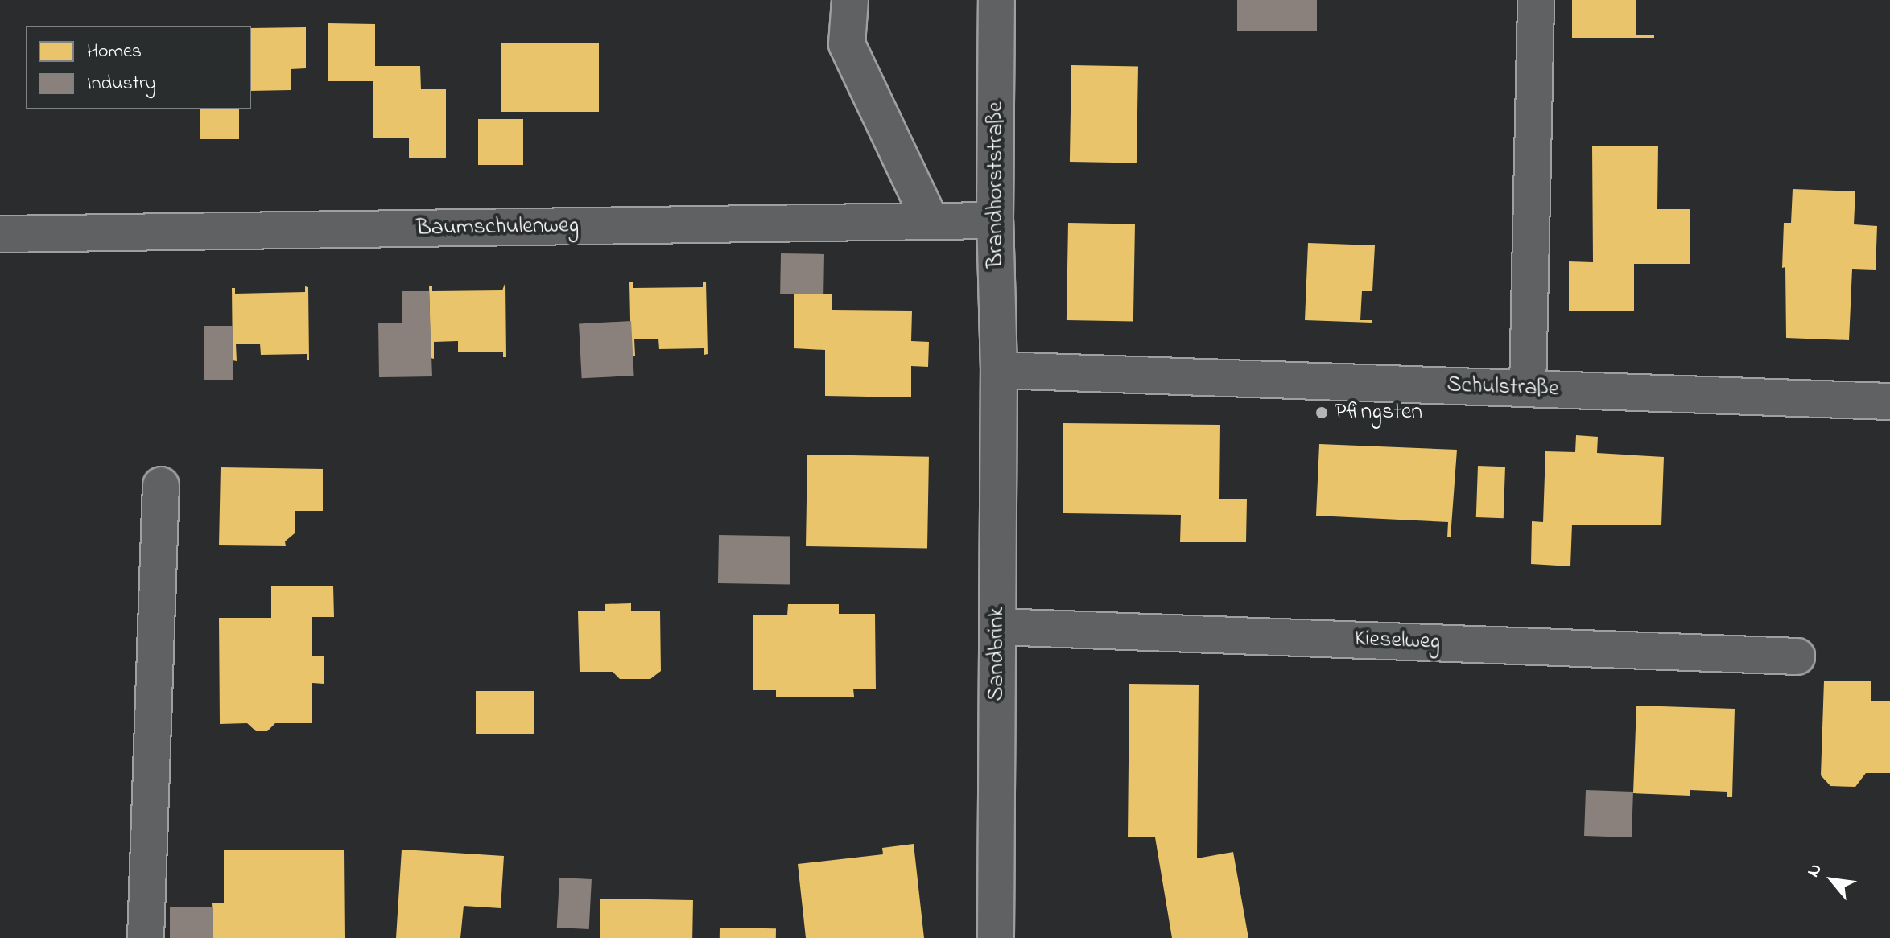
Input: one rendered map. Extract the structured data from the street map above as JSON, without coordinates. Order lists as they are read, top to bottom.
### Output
{
  "streets": {
    "street": [
      "Brandhorststraße",
      "Baumschulenweg",
      "Schulstraße",
      "Kieselweg",
      "Sandbrink"
    ]
  },
  "crossings": [
    ["Brandhorststraße", "Baumschulenweg"],
    ["Brandhorststraße", "Schulstraße"],
    ["Brandhorststraße", "Sandbrink"],
    ["Schulstraße", "Sandbrink"],
    ["Kieselweg", "Sandbrink"]
  ],
  "places": ["Pfingsten"],
  "legend": ["Homes", "Industry"],
  "north": "top left"
}
